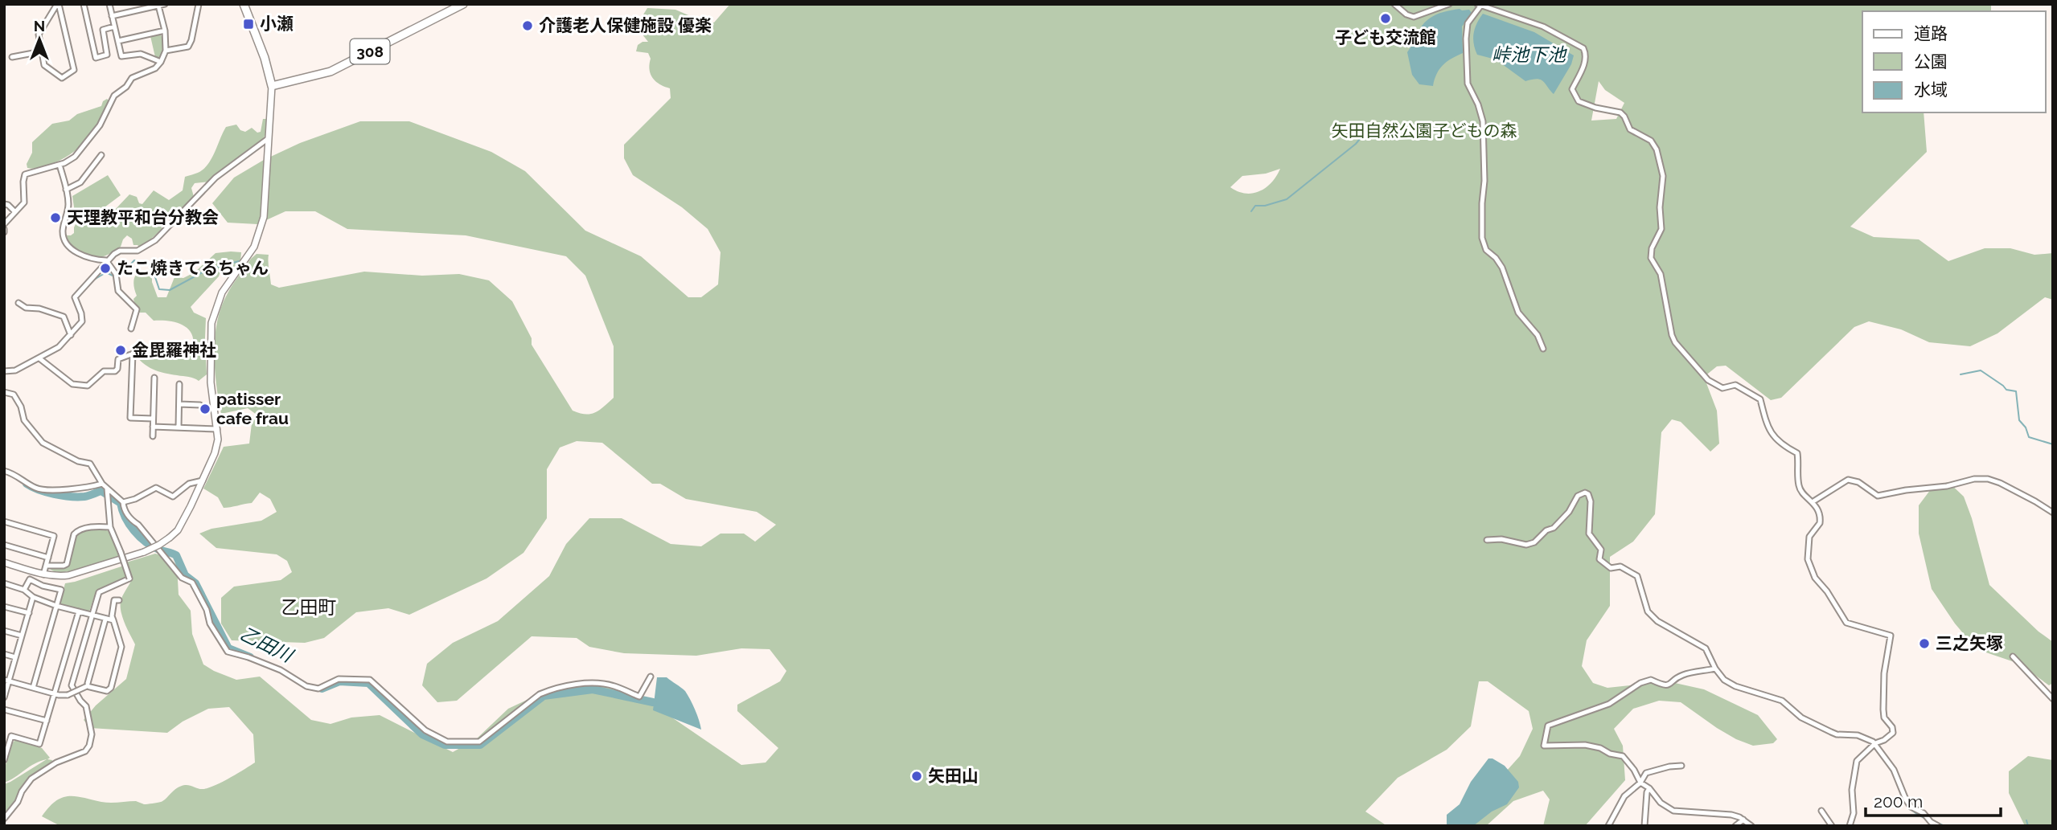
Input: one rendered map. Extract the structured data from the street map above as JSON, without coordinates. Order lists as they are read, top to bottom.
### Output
{
  "streets": {
    "highway": ["308"]
  },
  "districts": ["乙田町"],
  "water": ["峠池下池", "乙田川"],
  "parks": ["矢田自然公園子どもの森"],
  "places": {
    "other": [
      "子ども交流館",
      "介護老人保健施設 優楽",
      "天理教平和台分教会",
      "たこ焼きてるちゃん",
      "金毘羅神社",
      "patisser cafe frau",
      "三之矢塚",
      "矢田山"
    ],
    "transit": ["小瀬"]
  },
  "legend": ["道路", "公園", "水域"],
  "scale_bar": "200 m",
  "north": "top"
}
